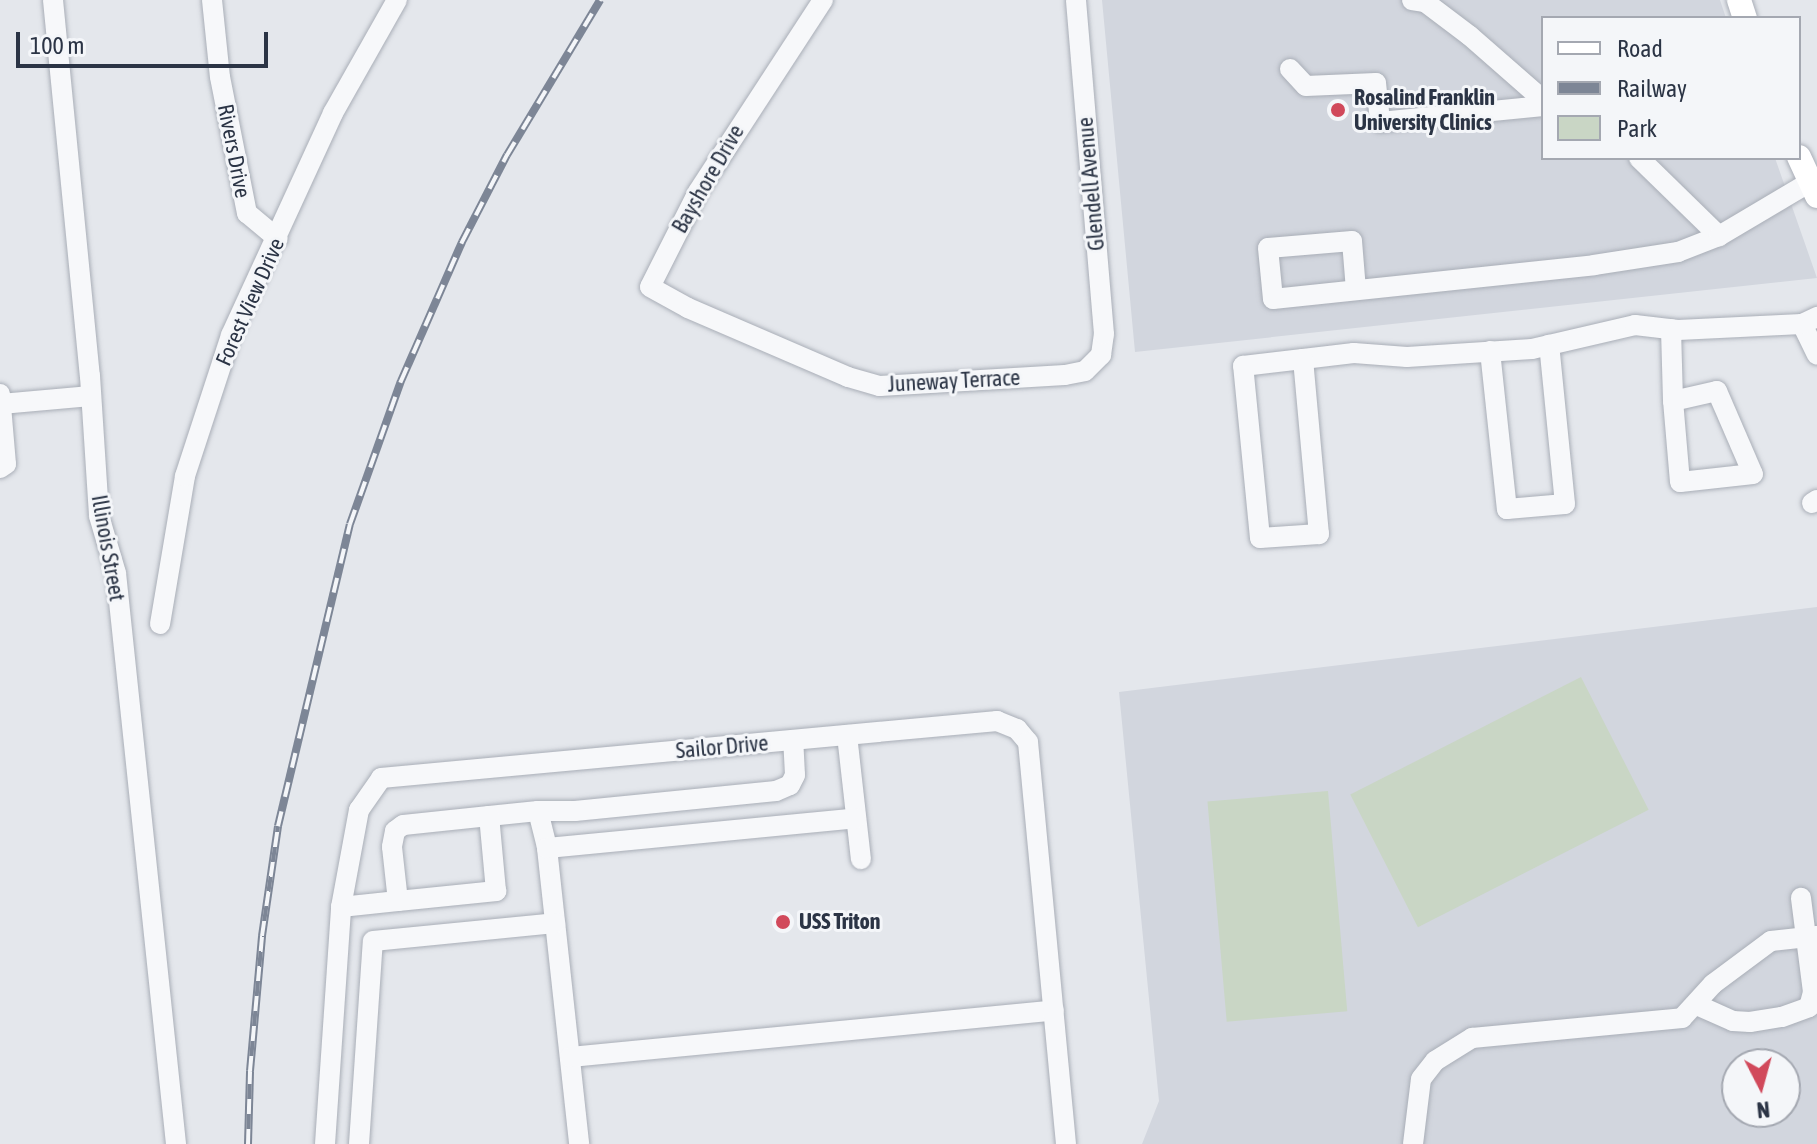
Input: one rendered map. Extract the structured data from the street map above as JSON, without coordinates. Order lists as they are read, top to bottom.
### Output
{
  "streets": {
    "street": [
      "Rivers Drive",
      "Bayshore Drive",
      "Glendell Avenue",
      "Forest View Drive",
      "Juneway Terrace",
      "Illinois Street",
      "Sailor Drive"
    ]
  },
  "crossings": [
    ["Rivers Drive", "Forest View Drive"],
    ["Bayshore Drive", "Juneway Terrace"],
    ["Glendell Avenue", "Juneway Terrace"]
  ],
  "places": ["Rosalind Franklin University Clinics", "USS Triton"],
  "legend": ["Road", "Railway", "Park"],
  "scale_bar": "100 m",
  "north": "bottom"
}
